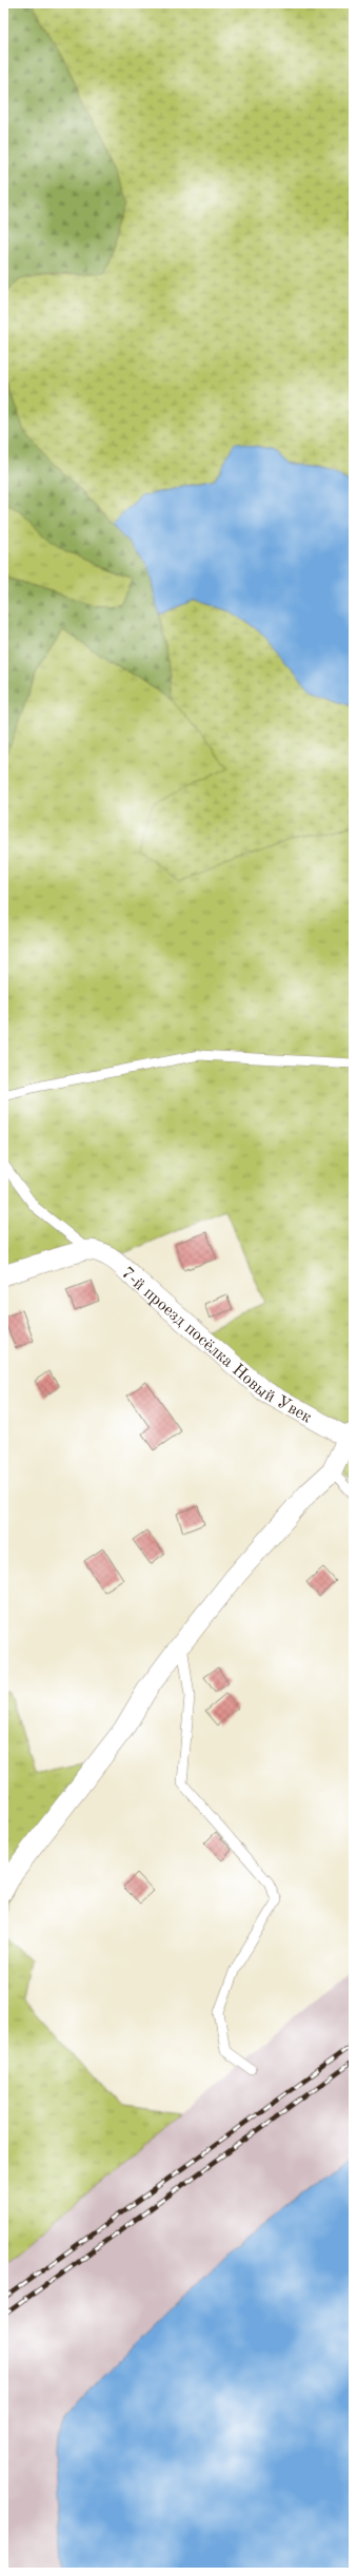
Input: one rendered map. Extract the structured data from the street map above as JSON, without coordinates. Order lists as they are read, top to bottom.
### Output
{
  "streets": {
    "street": ["7-й проезд посёлка Новый Увек"]
  }
}
